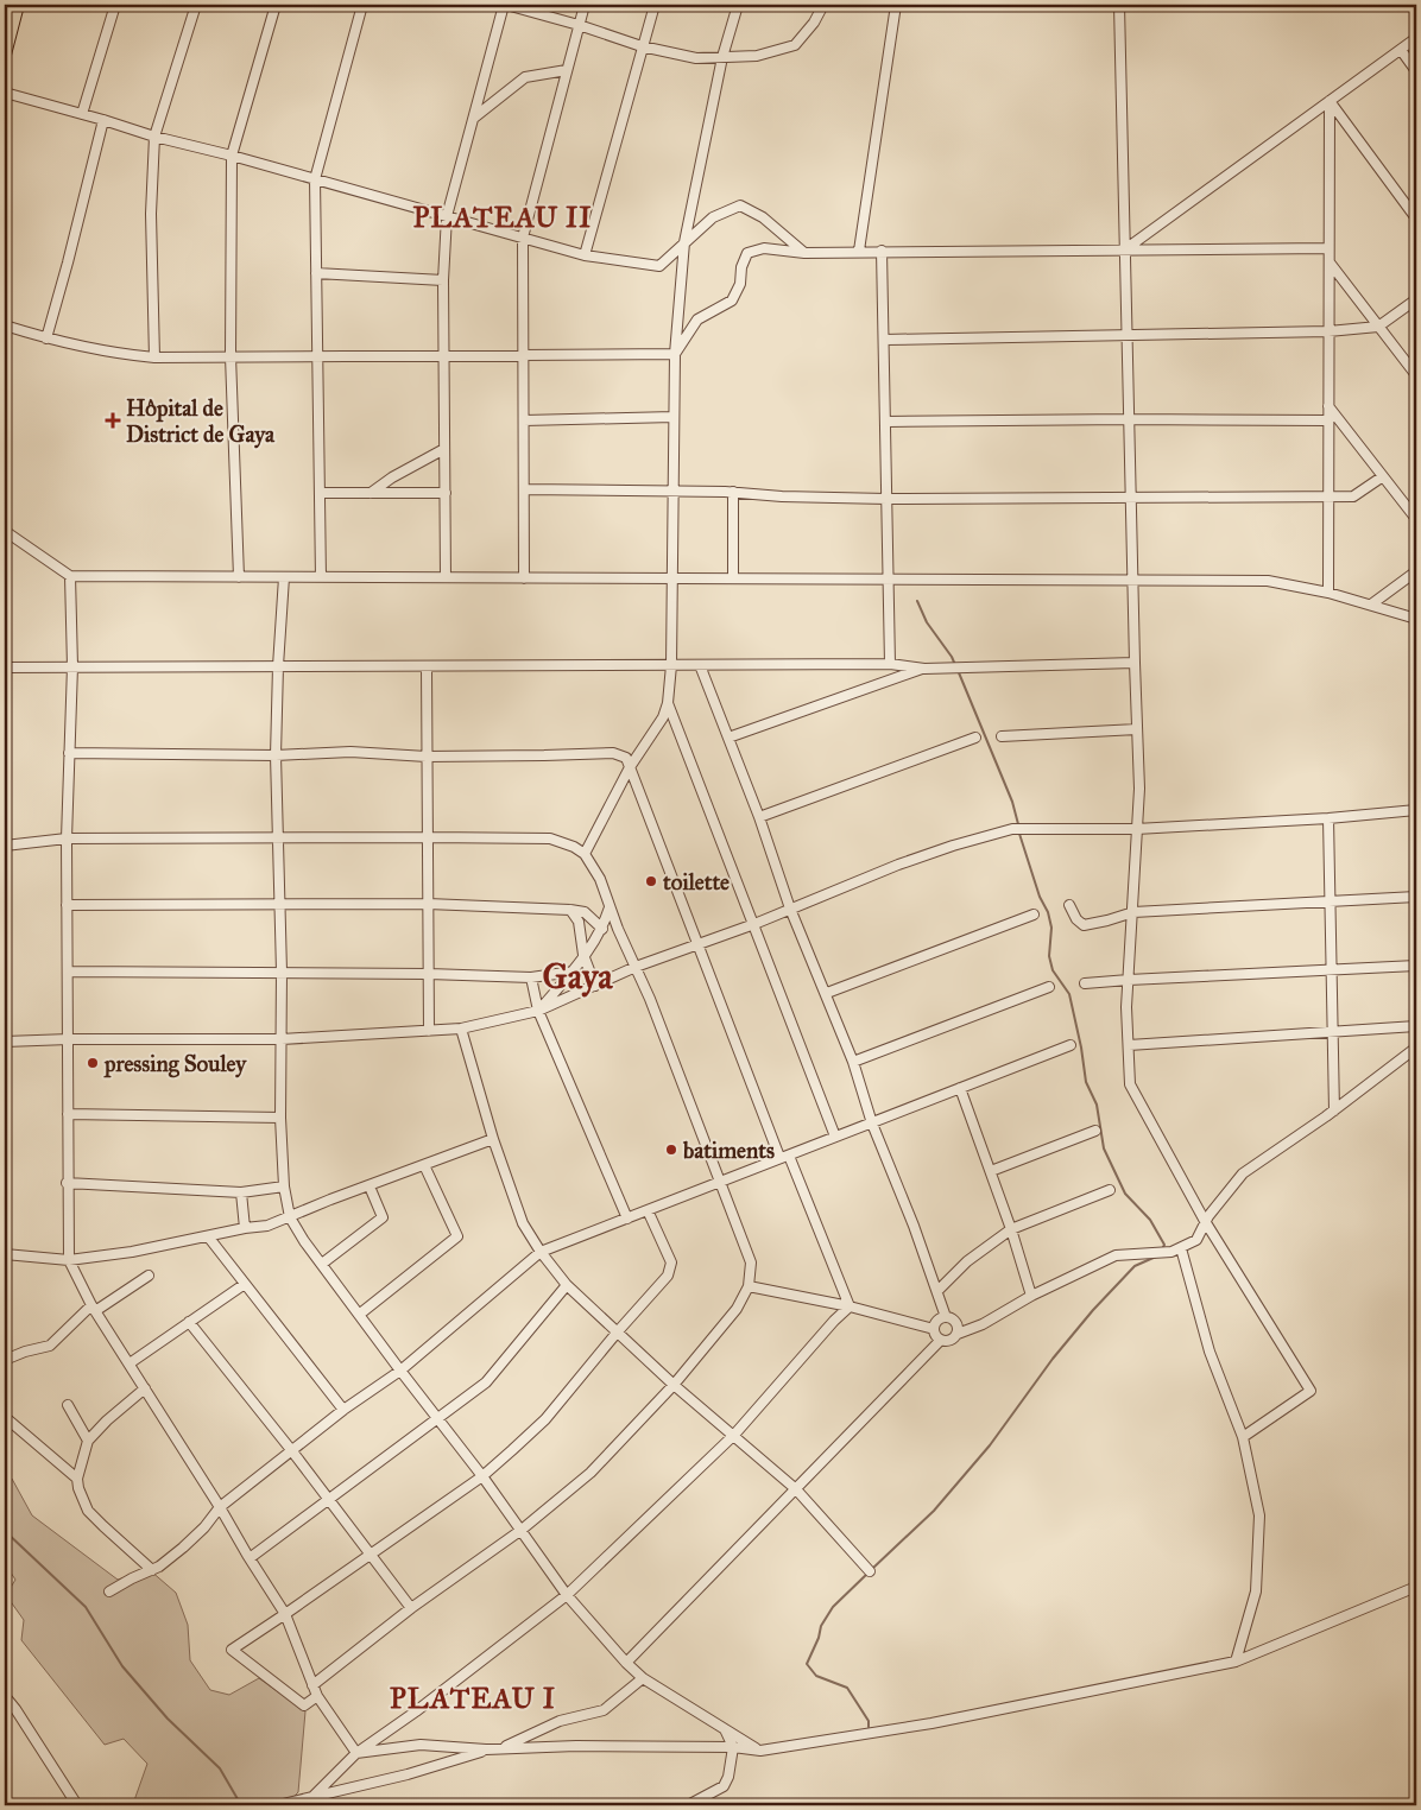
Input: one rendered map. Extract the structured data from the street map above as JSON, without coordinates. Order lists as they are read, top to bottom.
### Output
{
  "districts": ["PLATEAU II", "Gaya", "PLATEAU I"],
  "places": {
    "health": ["Hôpital de District de Gaya"],
    "other": ["toilette", "pressing Souley", "batiments"]
  }
}
